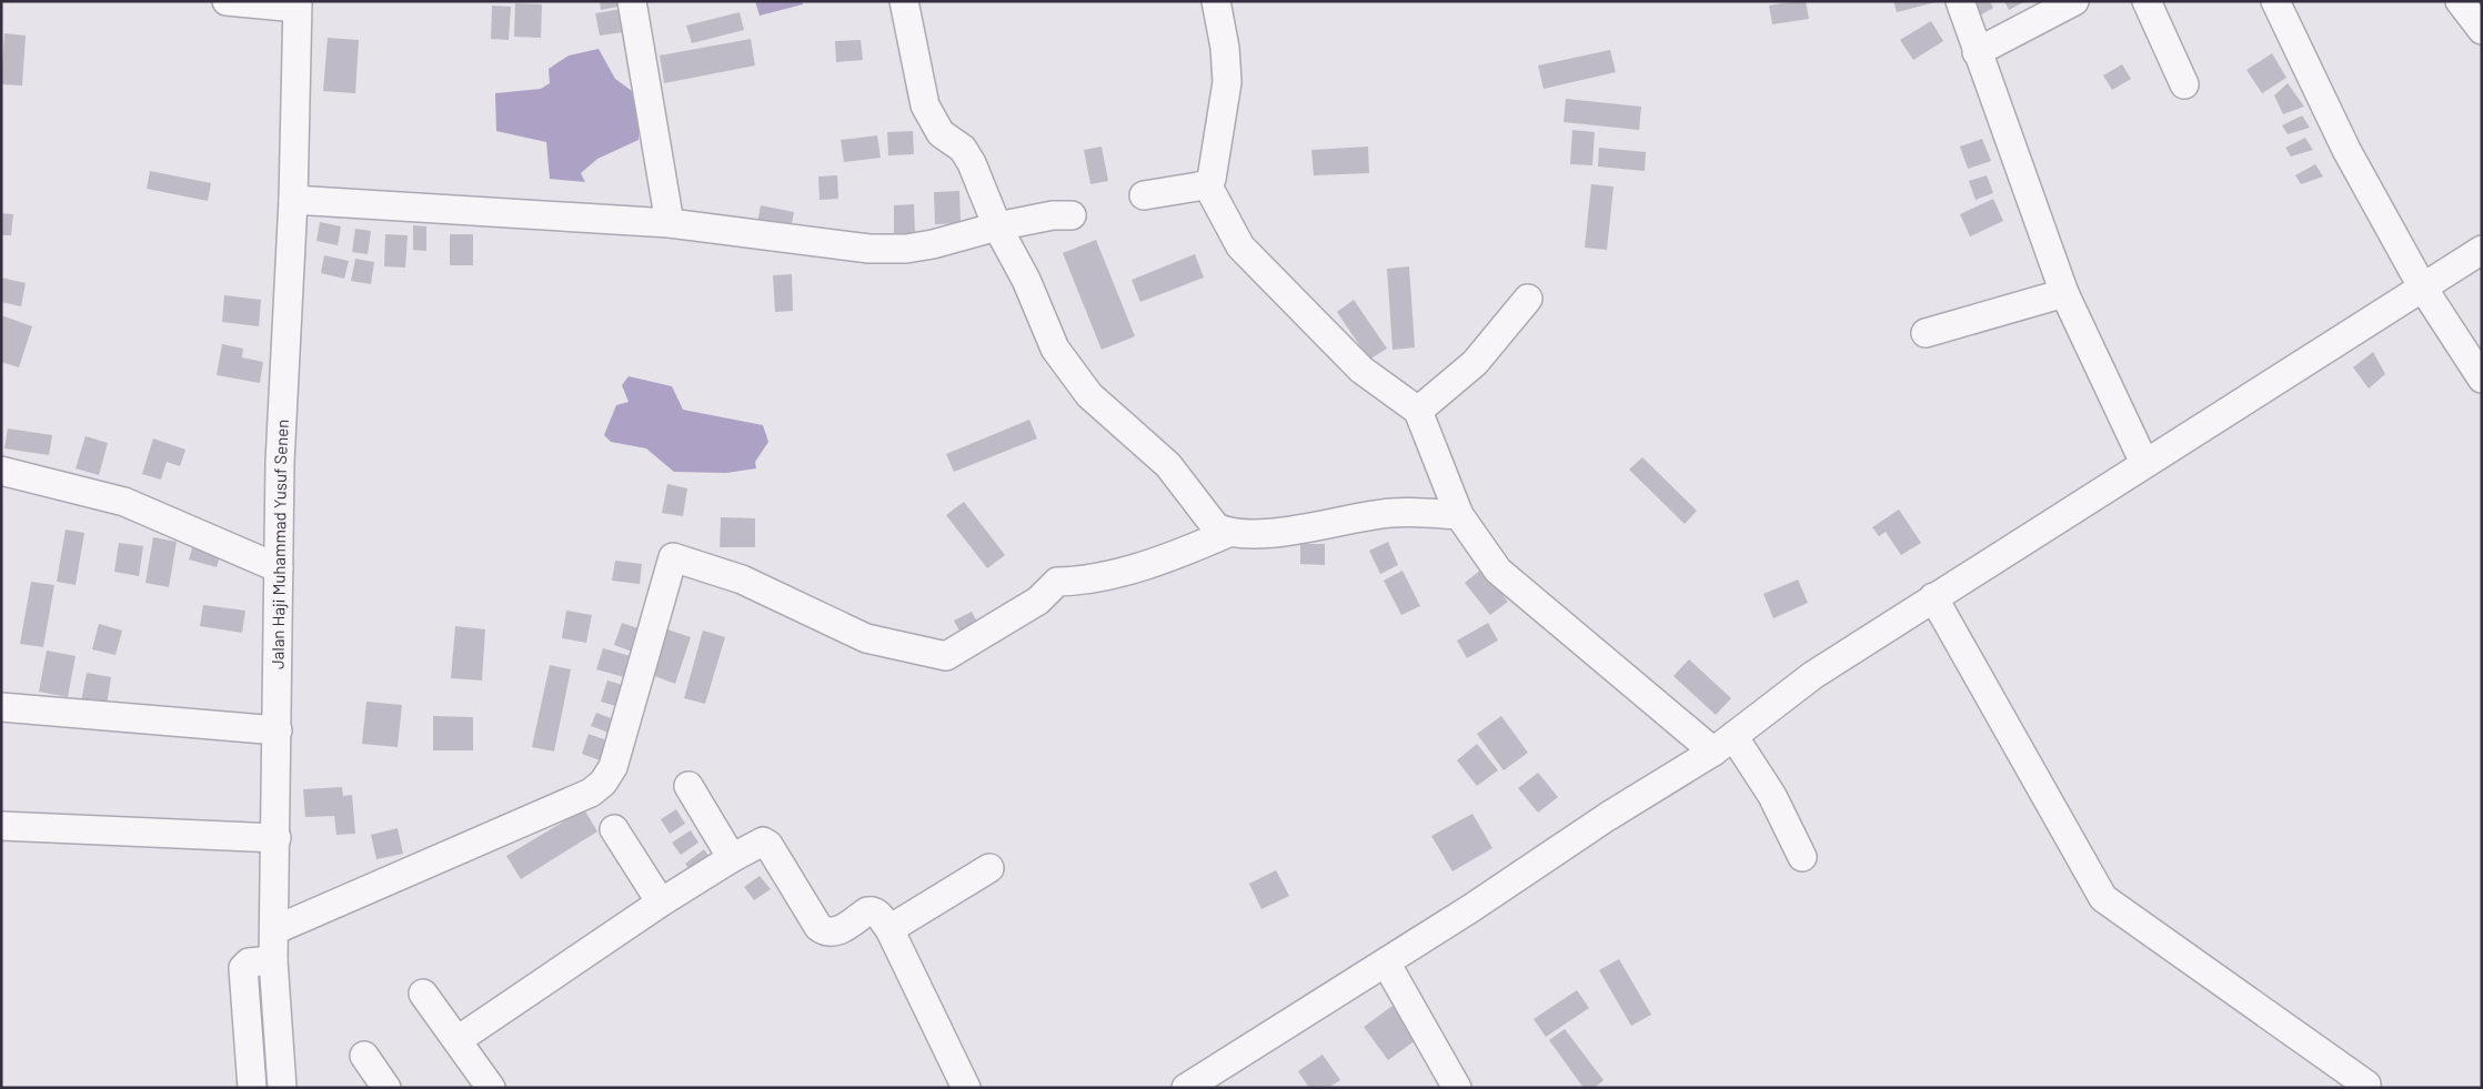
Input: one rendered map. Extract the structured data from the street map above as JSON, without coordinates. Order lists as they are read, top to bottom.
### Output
{
  "streets": {
    "street": ["Jalan Haji Muhammad Yusuf Senen"]
  }
}
